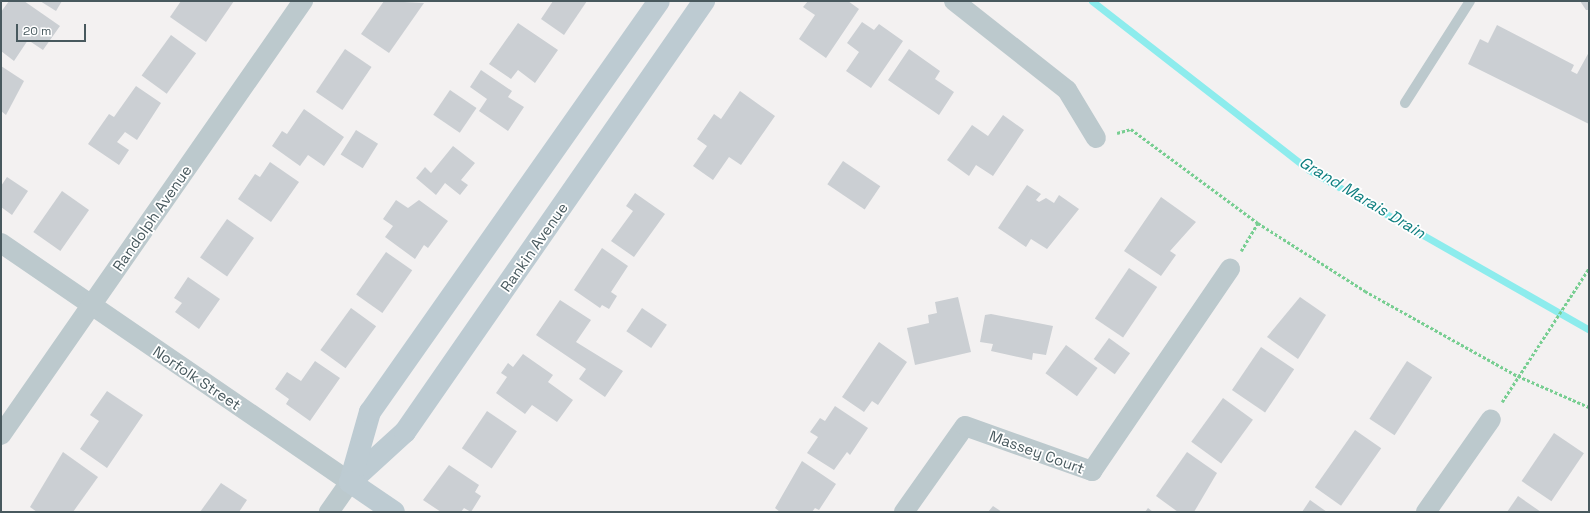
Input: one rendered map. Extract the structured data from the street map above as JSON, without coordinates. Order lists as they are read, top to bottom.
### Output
{
  "streets": {
    "street": [
      "Randolph Avenue",
      "Rankin Avenue",
      "Norfolk Street",
      "Massey Court"
    ]
  },
  "crossings": [
    ["Randolph Avenue", "Norfolk Street"],
    ["Rankin Avenue", "Norfolk Street"]
  ],
  "water": ["Grand Marais Drain"],
  "scale_bar": "20 m"
}
